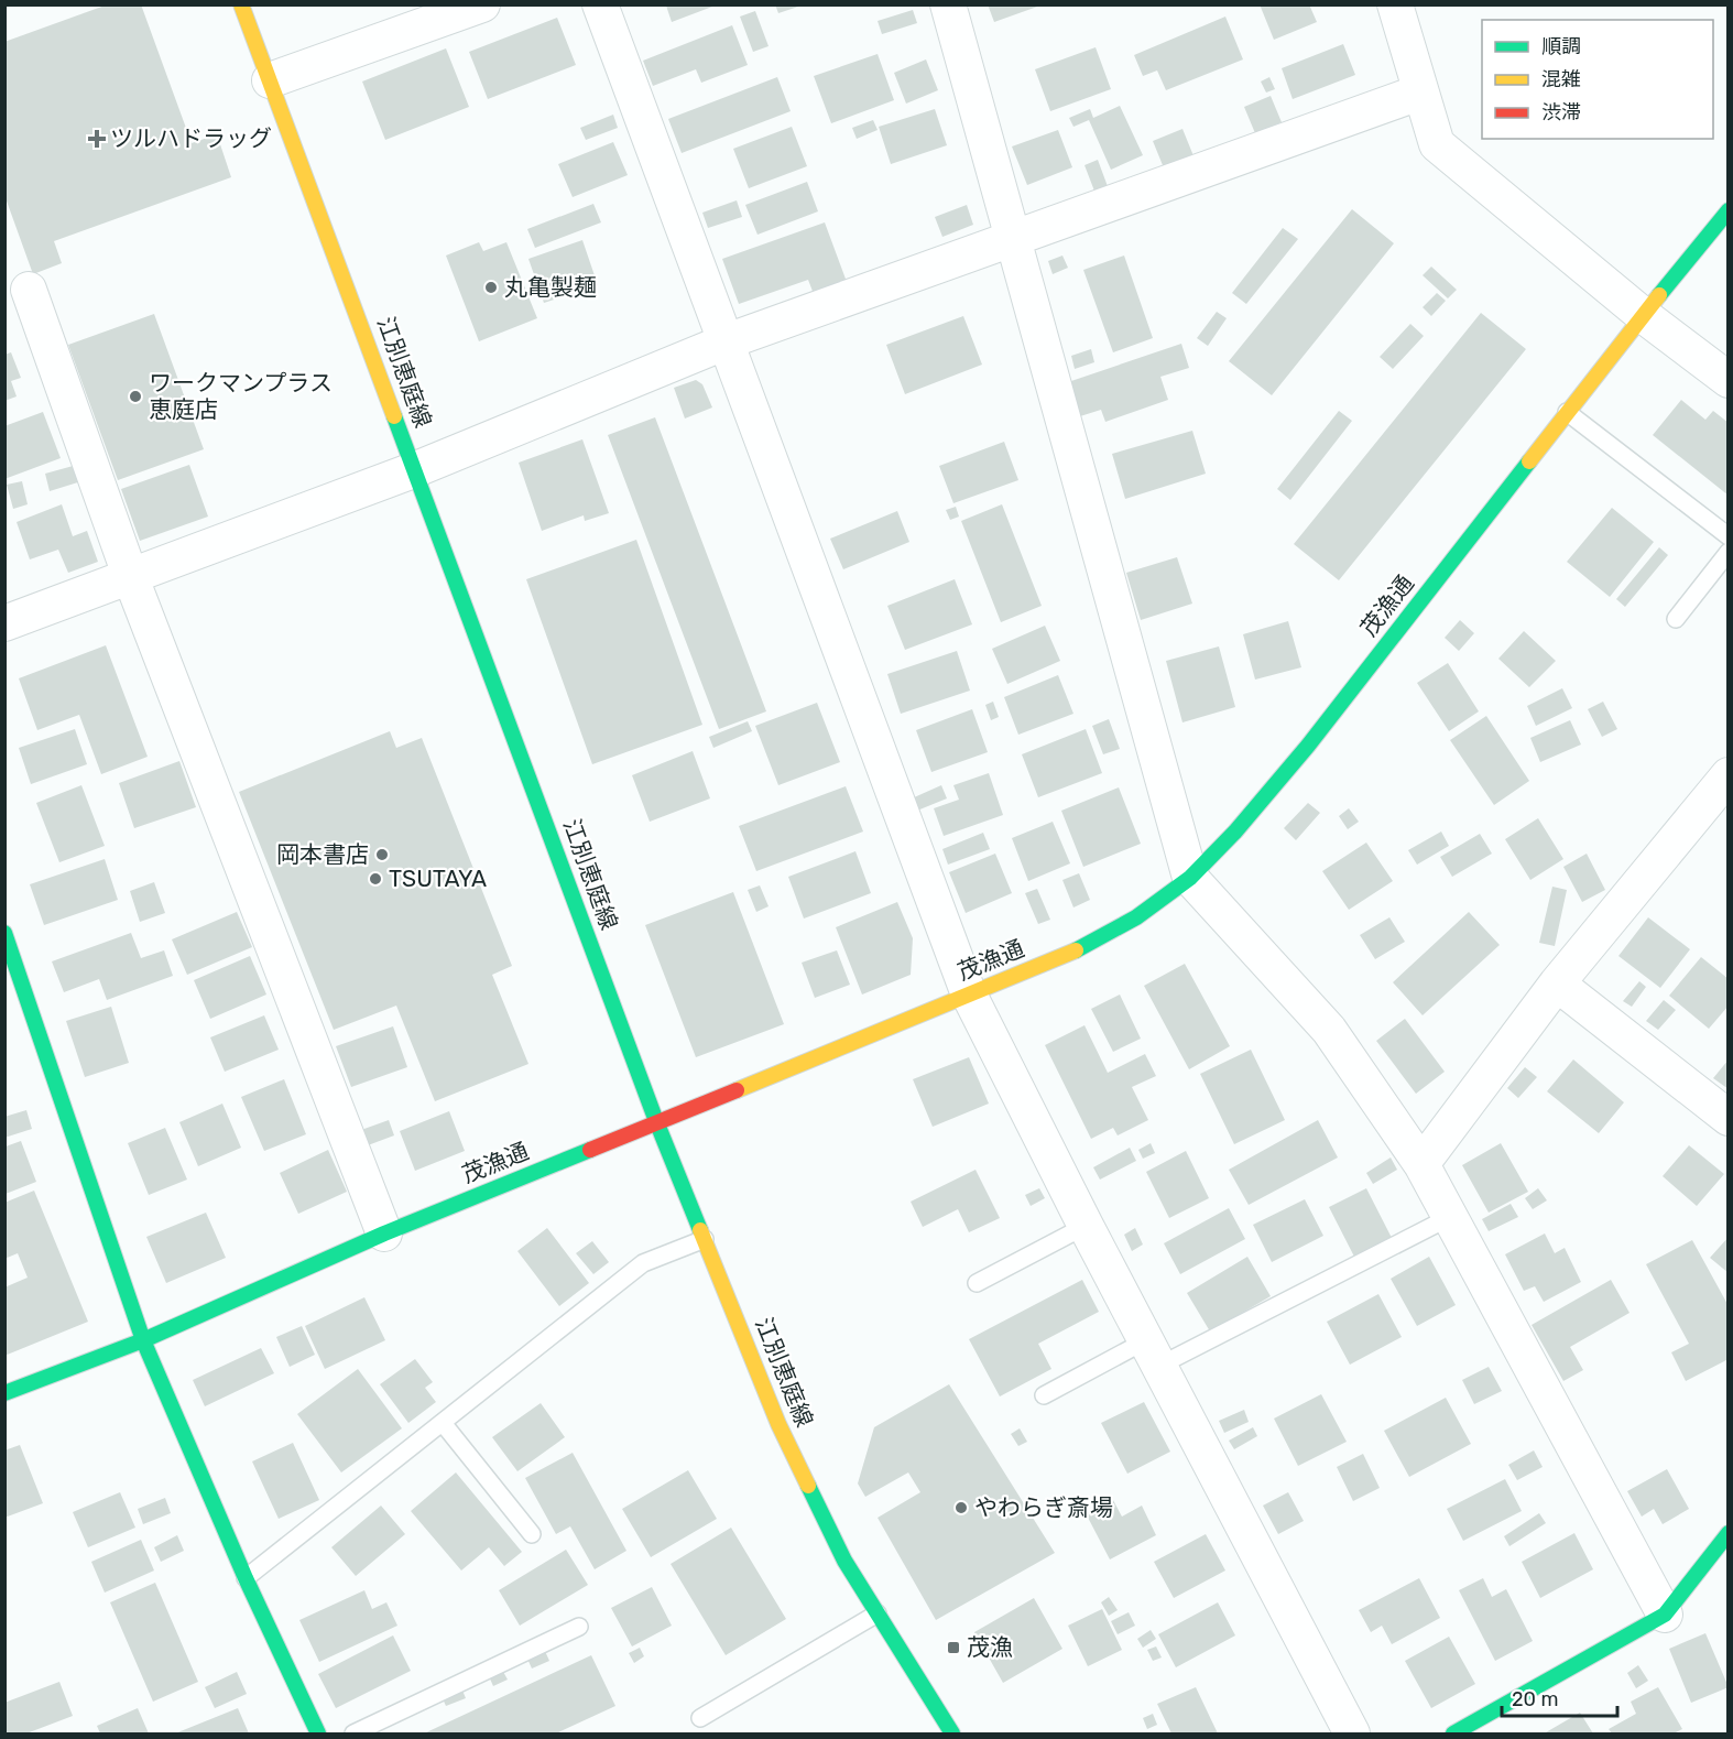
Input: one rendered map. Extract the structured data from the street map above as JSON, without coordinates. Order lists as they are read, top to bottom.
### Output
{
  "streets": {
    "street": ["江別恵庭線", "茂漁通"]
  },
  "crossings": [
    ["江別恵庭線", "茂漁通"]
  ],
  "places": {
    "health": ["ツルハドラッグ"],
    "other": [
      "丸亀製麺",
      "ワークマンプラス 恵庭店",
      "岡本書店",
      "TSUTAYA",
      "やわらぎ斎場"
    ],
    "transit": ["茂漁"]
  },
  "legend": ["順調", "混雑", "渋滞"],
  "scale_bar": "20 m"
}
